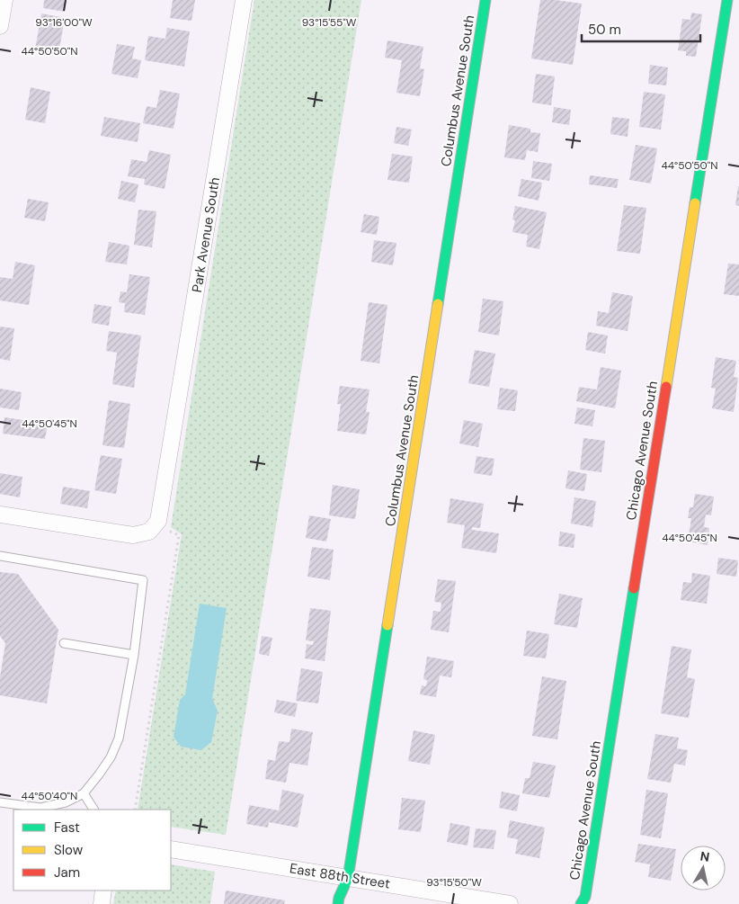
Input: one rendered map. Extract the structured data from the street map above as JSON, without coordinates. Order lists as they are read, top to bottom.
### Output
{
  "streets": {
    "street": [
      "Columbus Avenue South",
      "Park Avenue South",
      "Chicago Avenue South",
      "East 88th Street"
    ]
  },
  "crossings": [
    ["Columbus Avenue South", "East 88th Street"]
  ],
  "legend": ["Fast", "Slow", "Jam"],
  "scale_bar": "50 m",
  "north": "top",
  "coordinates": [
    "93°16'00\"W",
    "93°15'55\"W",
    "44°50'50\"N",
    "44°50'45\"N",
    "44°50'40\"N",
    "93°15'50\"W"
  ]
}
